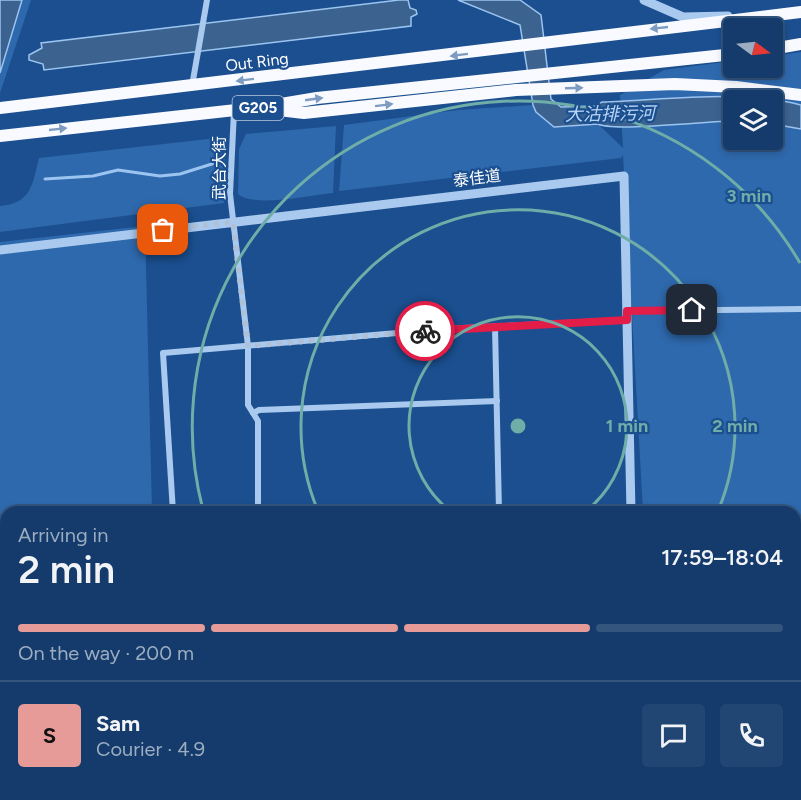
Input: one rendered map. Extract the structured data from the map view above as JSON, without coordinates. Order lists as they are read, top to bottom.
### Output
{
  "streets": {
    "highway": ["Out Ring", "G205"],
    "street": ["武台大街", "泰佳道"]
  },
  "crossings": [
    ["G205", "武台大街"],
    ["武台大街", "泰佳道"]
  ],
  "water": ["大沽排污河"],
  "north": "right",
  "page": {
    "heading": ["2 min", "Arriving in", "17:59–18:04"],
    "panel": ["Sam", "Courier · 4.9"],
    "bar": "On the way · 200 m",
    "round": "S"
  },
  "rings": ["3 min", "1 min", "2 min"]
}
